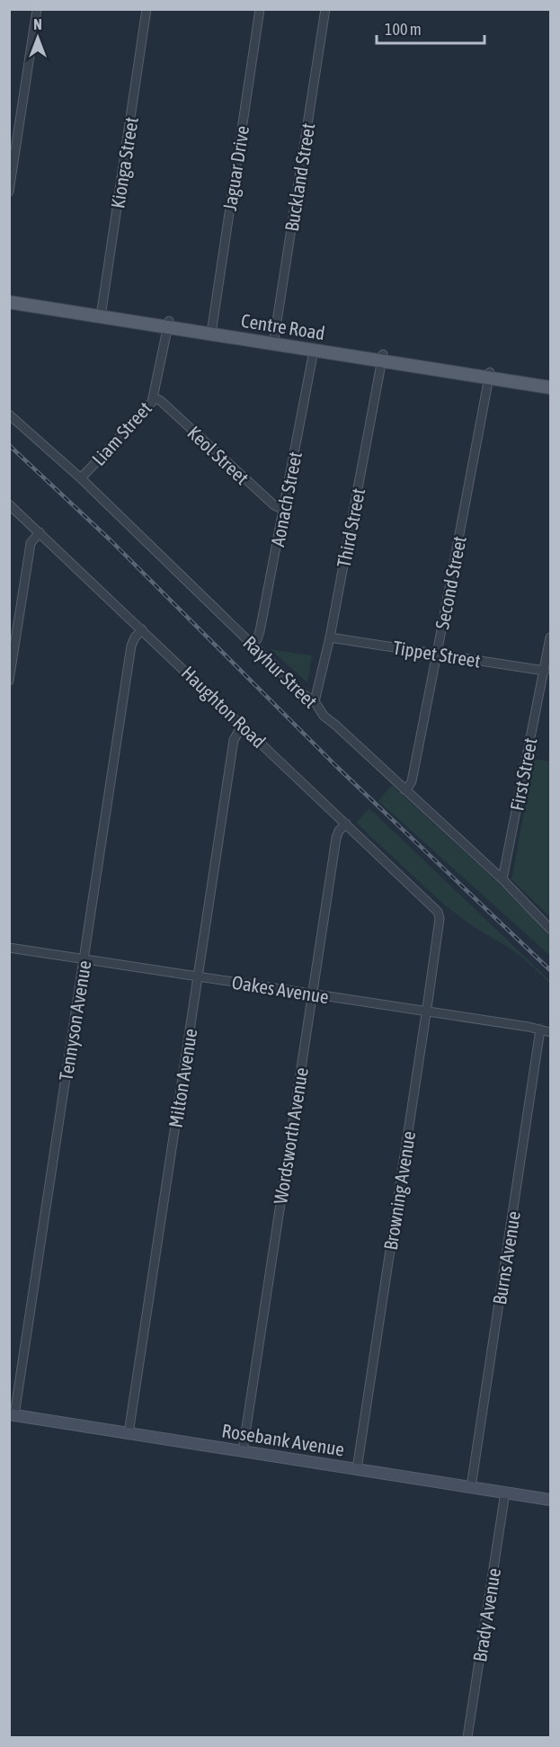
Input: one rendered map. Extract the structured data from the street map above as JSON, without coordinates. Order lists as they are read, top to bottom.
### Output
{
  "streets": {
    "main road": ["Centre Road"],
    "street": [
      "Kionga Street",
      "Jaguar Drive",
      "Buckland Street",
      "Liam Street",
      "Keol Street",
      "Aonach Street",
      "Third Street",
      "Second Street",
      "Tippet Street",
      "Rayhur Street",
      "Haughton Road",
      "First Street",
      "Oakes Avenue",
      "Tennyson Avenue",
      "Milton Avenue",
      "Wordsworth Avenue",
      "Browning Avenue",
      "Burns Avenue",
      "Rosebank Avenue",
      "Brady Avenue"
    ]
  },
  "crossings": [
    ["Kionga Street", "Centre Road"],
    ["Jaguar Drive", "Centre Road"],
    ["Buckland Street", "Centre Road"],
    ["Centre Road", "Liam Street"],
    ["Centre Road", "Aonach Street"],
    ["Centre Road", "Third Street"],
    ["Centre Road", "Second Street"],
    ["Liam Street", "Keol Street"],
    ["Liam Street", "Rayhur Street"],
    ["Keol Street", "Aonach Street"],
    ["Aonach Street", "Rayhur Street"],
    ["Third Street", "Tippet Street"],
    ["Third Street", "Rayhur Street"],
    ["Second Street", "Tippet Street"],
    ["Second Street", "Rayhur Street"],
    ["Tippet Street", "First Street"],
    ["Rayhur Street", "First Street"],
    ["Haughton Road", "Tennyson Avenue"],
    ["Haughton Road", "Milton Avenue"],
    ["Haughton Road", "Wordsworth Avenue"],
    ["Haughton Road", "Browning Avenue"],
    ["Oakes Avenue", "Tennyson Avenue"],
    ["Oakes Avenue", "Milton Avenue"],
    ["Oakes Avenue", "Wordsworth Avenue"],
    ["Oakes Avenue", "Browning Avenue"],
    ["Oakes Avenue", "Burns Avenue"],
    ["Tennyson Avenue", "Rosebank Avenue"],
    ["Milton Avenue", "Rosebank Avenue"],
    ["Wordsworth Avenue", "Rosebank Avenue"],
    ["Browning Avenue", "Rosebank Avenue"],
    ["Burns Avenue", "Rosebank Avenue"],
    ["Rosebank Avenue", "Brady Avenue"]
  ],
  "scale_bar": "100 m",
  "north": "top"
}
